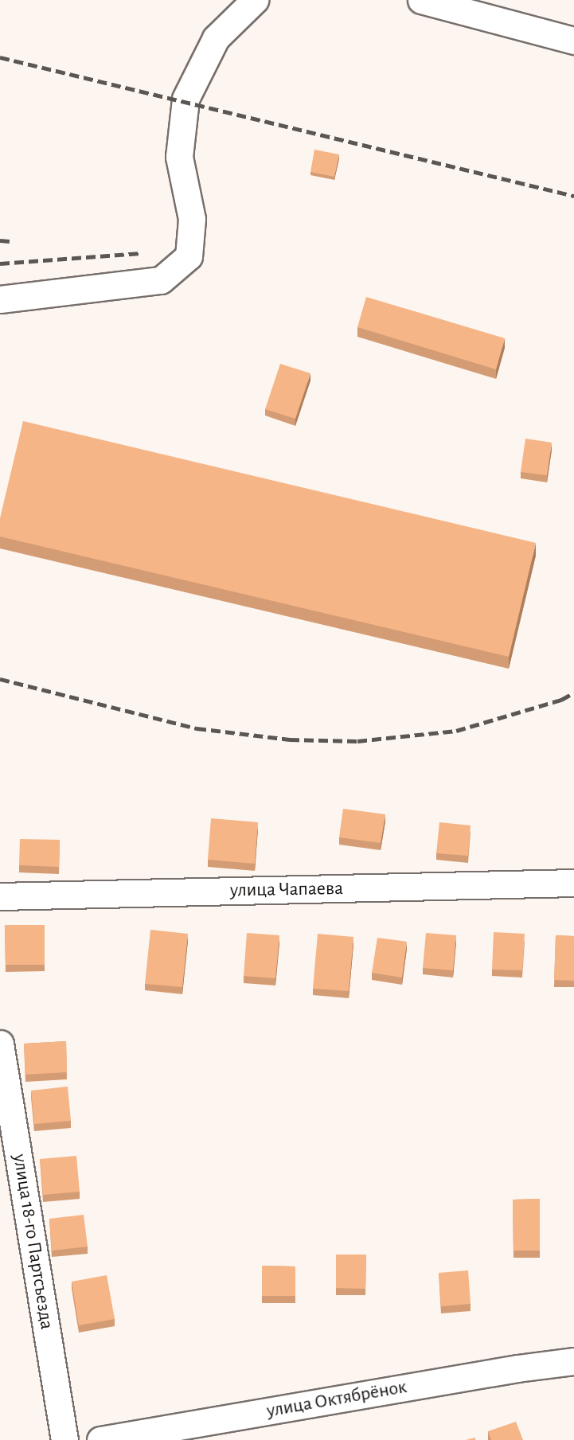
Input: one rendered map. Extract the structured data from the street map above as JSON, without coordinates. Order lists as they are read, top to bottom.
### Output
{
  "streets": {
    "street": ["улица Чапаева", "улица 18-го Партсъезда", "улица Октябрёнок"]
  }
}
